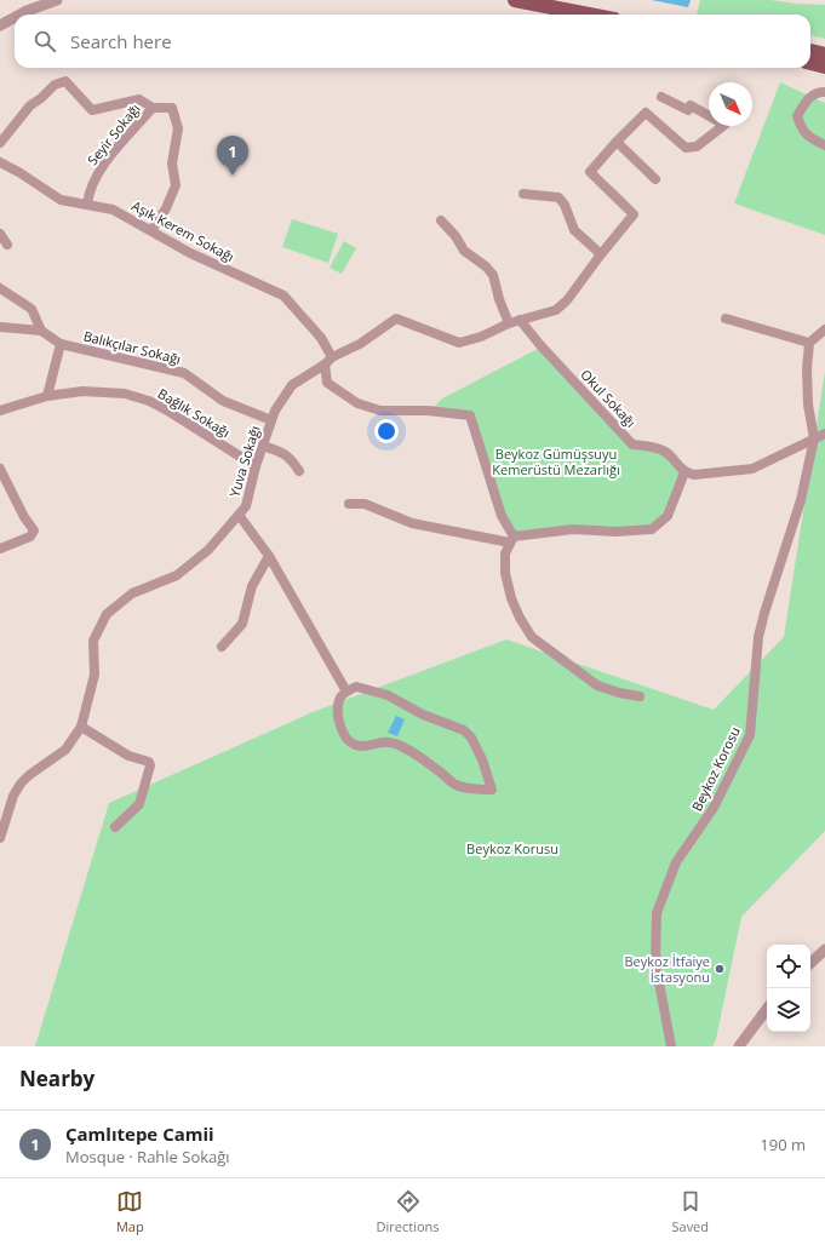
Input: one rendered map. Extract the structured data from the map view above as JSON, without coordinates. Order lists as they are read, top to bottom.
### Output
{
  "streets": {
    "street": [
      "Seyir Sokağı",
      "Aşık Kerem Sokağı",
      "Balıkçılar Sokağı",
      "Okul Sokağı",
      "Bağlık Sokağı",
      "Yuva Sokağı",
      "Beykoz Korosu"
    ]
  },
  "crossings": [
    ["Seyir Sokağı", "Aşık Kerem Sokağı"],
    ["Aşık Kerem Sokağı", "Yuva Sokağı"],
    ["Balıkçılar Sokağı", "Yuva Sokağı"],
    ["Bağlık Sokağı", "Yuva Sokağı"]
  ],
  "parks": ["Beykoz Gümüşsuyu Kemerüstü Mezarlığı", "Beykoz Korusu"],
  "places": ["Beykoz İtfaiye İstasyonu"],
  "north": "bottom right",
  "page": {
    "search": "Search here",
    "pins": "1",
    "heading": "Nearby",
    "list": [
      {
        "mark": "1",
        "name": "Çamlıtepe Camii",
        "note": "Mosque · Rahle Sokağı",
        "value": "190 m"
      }
    ],
    "nav": ["Map", "Directions", "Saved"]
  }
}
